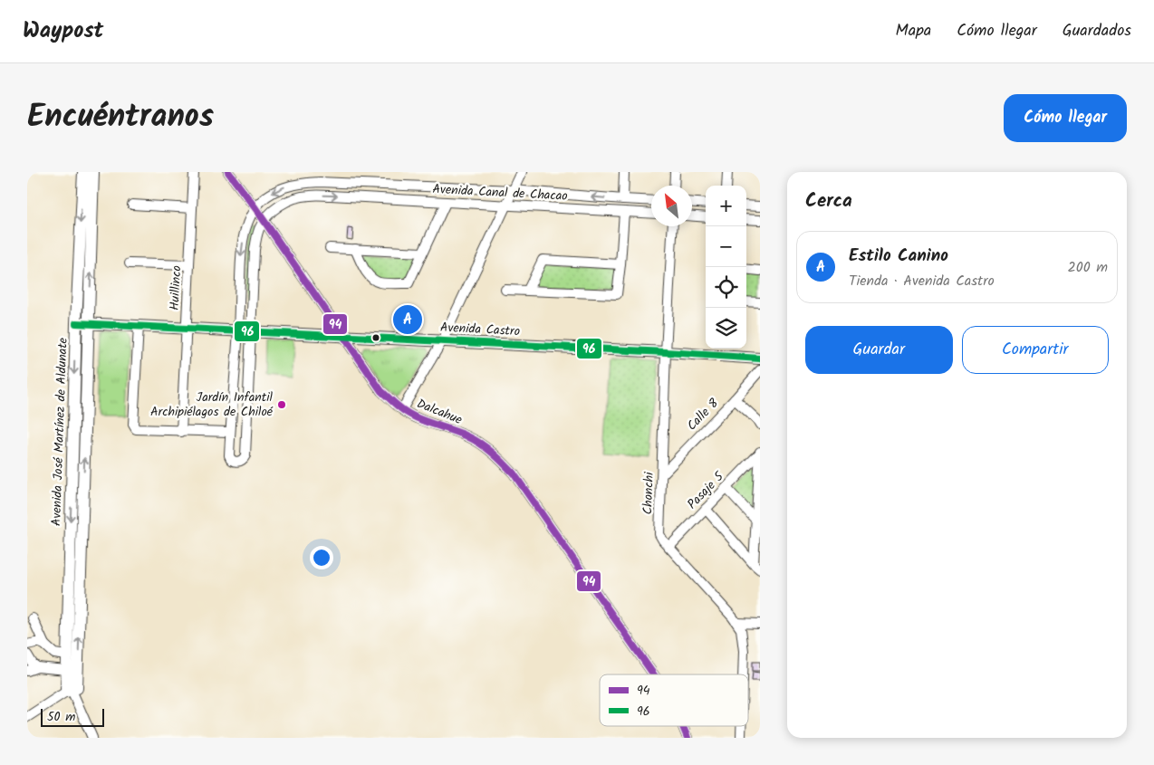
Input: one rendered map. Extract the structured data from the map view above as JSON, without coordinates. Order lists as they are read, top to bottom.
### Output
{
  "streets": {
    "street": [
      "Avenida Canal de Chacao",
      "Huillinco",
      "Avenida Castro",
      "Dalcahue",
      "Calle 8",
      "Avenida José Martínez de Aldunate",
      "Pasaje 5",
      "Chonchi"
    ]
  },
  "crossings": [
    ["Avenida Canal de Chacao", "Avenida Castro"],
    ["Avenida Canal de Chacao", "Dalcahue"],
    ["Huillinco", "Avenida Castro"],
    ["Avenida Castro", "Dalcahue"],
    ["Avenida Castro", "Avenida José Martínez de Aldunate"],
    ["Avenida Castro", "Chonchi"],
    ["Calle 8", "Chonchi"],
    ["Pasaje 5", "Chonchi"]
  ],
  "places": ["Jardín Infantil Archipiélagos de Chiloé"],
  "lines": ["transit line 94", "transit line 96"],
  "legend": ["94", "96"],
  "scale_bar": "50 m",
  "north": "top left",
  "page": {
    "header": "Waypost",
    "nav": ["Mapa", "Cómo llegar", "Guardados"],
    "title": "Encuéntranos",
    "buttons": [
      "Cómo llegar",
      ["Guardar", "Compartir"]
    ],
    "heading": "Cerca",
    "map_buttons": ["+", "−"],
    "list": [
      {
        "mark": "A",
        "name": "Estilo Canino",
        "note": "Tienda · Avenida Castro",
        "value": "200 m"
      }
    ],
    "pins": "A",
    "scale": "50 m"
  }
}
